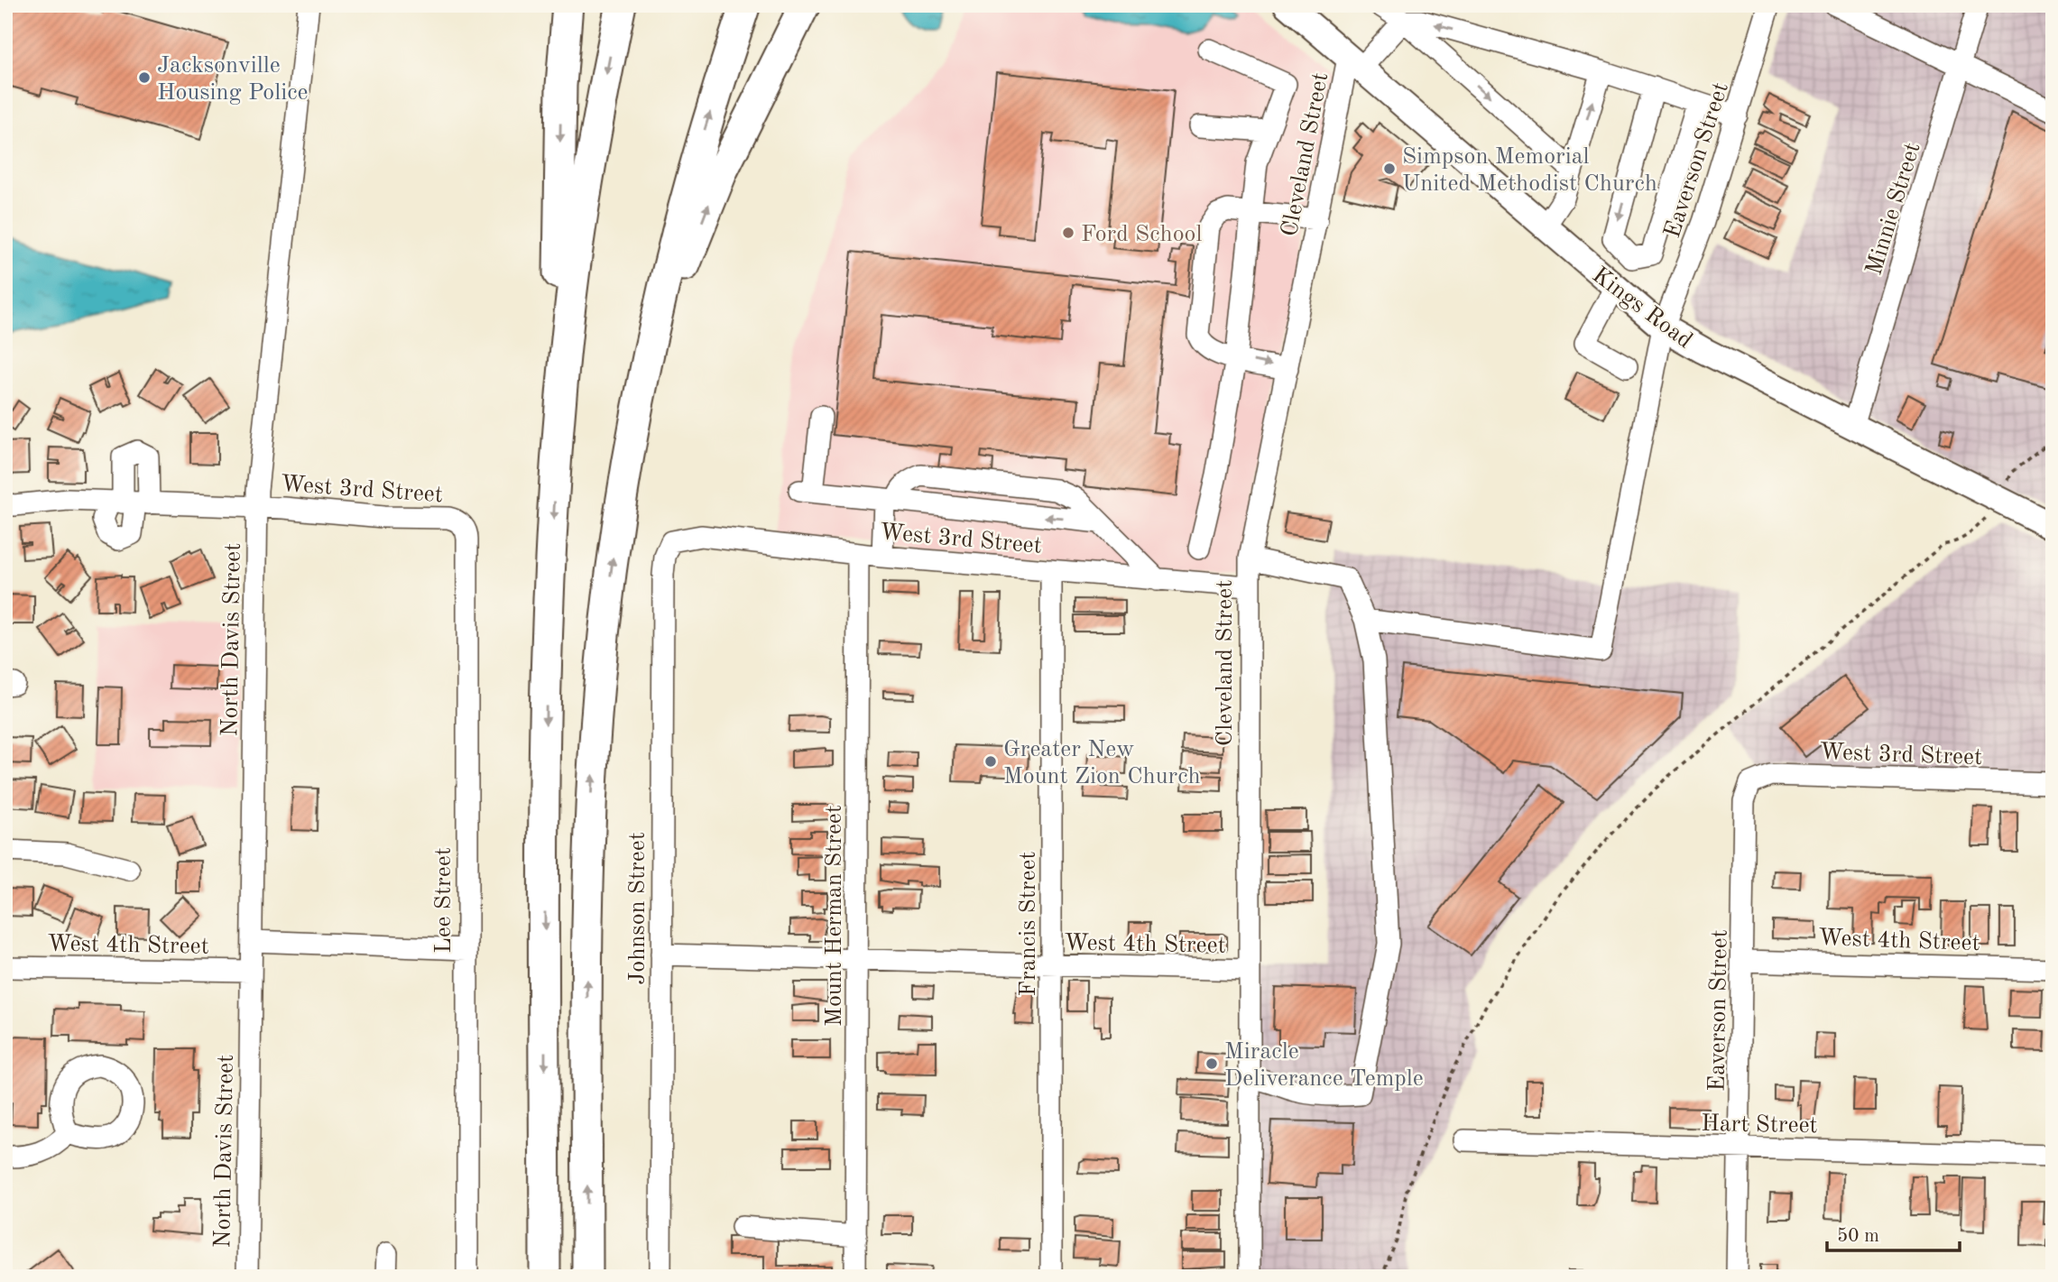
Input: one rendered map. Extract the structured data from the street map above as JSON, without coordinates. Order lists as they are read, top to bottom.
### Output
{
  "streets": {
    "main road": ["Kings Road"],
    "street": [
      "Cleveland Street",
      "Eaverson Street",
      "Minnie Street",
      "West 3rd Street",
      "North Davis Street",
      "Lee Street",
      "Johnson Street",
      "Mount Herman Street",
      "Francis Street",
      "West 4th Street",
      "Hart Street"
    ]
  },
  "crossings": [
    ["Cleveland Street", "Kings Road"],
    ["Cleveland Street", "West 3rd Street"],
    ["Cleveland Street", "West 4th Street"],
    ["Eaverson Street", "Kings Road"],
    ["Eaverson Street", "West 3rd Street"],
    ["Eaverson Street", "West 4th Street"],
    ["Eaverson Street", "Hart Street"],
    ["Minnie Street", "Kings Road"],
    ["West 3rd Street", "North Davis Street"],
    ["West 3rd Street", "Lee Street"],
    ["West 3rd Street", "Johnson Street"],
    ["West 3rd Street", "Mount Herman Street"],
    ["West 3rd Street", "Francis Street"],
    ["North Davis Street", "West 4th Street"],
    ["Johnson Street", "West 4th Street"],
    ["Mount Herman Street", "West 4th Street"],
    ["Francis Street", "West 4th Street"]
  ],
  "places": [
    "Jacksonville Housing Police",
    "Simpson Memorial United Methodist Church",
    "Ford School",
    "Greater New Mount Zion Church",
    "Miracle Deliverance Temple"
  ],
  "scale_bar": "50 m"
}
